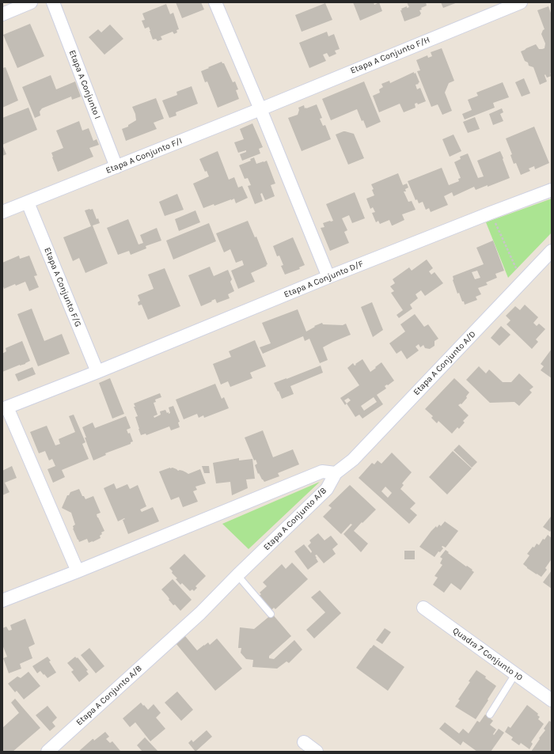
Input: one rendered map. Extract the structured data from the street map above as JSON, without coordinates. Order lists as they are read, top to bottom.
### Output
{
  "streets": {
    "street": [
      "Etapa A Conjunto F/H",
      "Etapa A Conjunto I",
      "Etapa A Conjunto F/I",
      "Etapa A Conjunto D/F",
      "Etapa A Conjunto F/G",
      "Etapa A Conjunto A/D",
      "Etapa A Conjunto A/B",
      "Quadra 7 Conjunto 10"
    ]
  },
  "crossings": [
    ["Etapa A Conjunto F/H", "Etapa A Conjunto F/I"],
    ["Etapa A Conjunto I", "Etapa A Conjunto F/I"],
    ["Etapa A Conjunto F/I", "Etapa A Conjunto F/G"],
    ["Etapa A Conjunto D/F", "Etapa A Conjunto F/G"],
    ["Etapa A Conjunto A/D", "Etapa A Conjunto A/B"]
  ]
}
